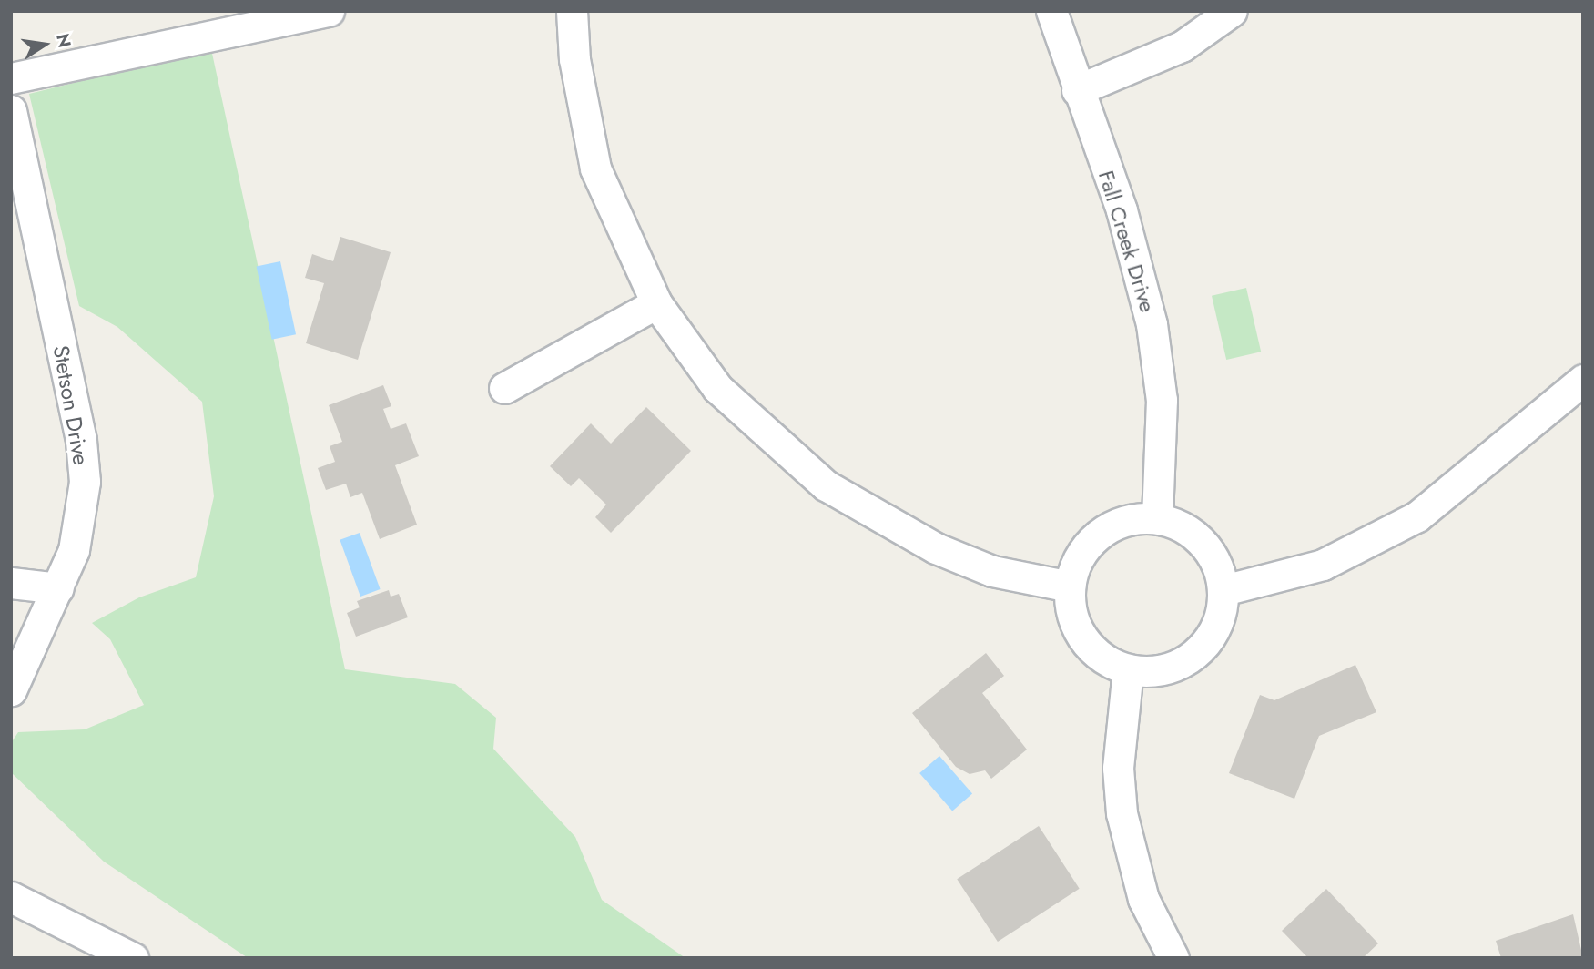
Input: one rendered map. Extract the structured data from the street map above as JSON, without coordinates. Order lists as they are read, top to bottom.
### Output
{
  "streets": {
    "street": ["Fall Creek Drive", "Stetson Drive"]
  },
  "north": "right"
}
